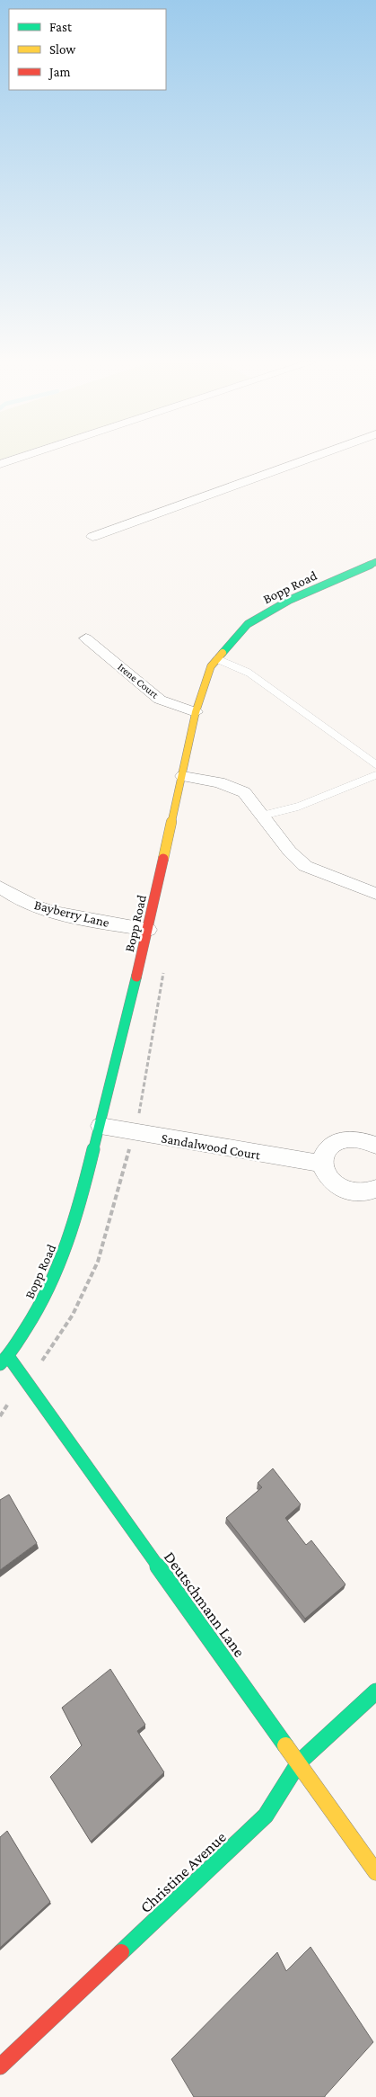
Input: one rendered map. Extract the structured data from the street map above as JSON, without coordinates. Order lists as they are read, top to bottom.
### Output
{
  "streets": {
    "street": [
      "Bopp Road",
      "Irene Court",
      "Bayberry Lane",
      "Sandalwood Court",
      "Deutschmann Lane",
      "Christine Avenue"
    ]
  },
  "crossings": [
    ["Bopp Road", "Irene Court"],
    ["Bopp Road", "Bayberry Lane"],
    ["Bopp Road", "Sandalwood Court"],
    ["Bopp Road", "Deutschmann Lane"],
    ["Deutschmann Lane", "Christine Avenue"]
  ],
  "legend": ["Fast", "Slow", "Jam"]
}
